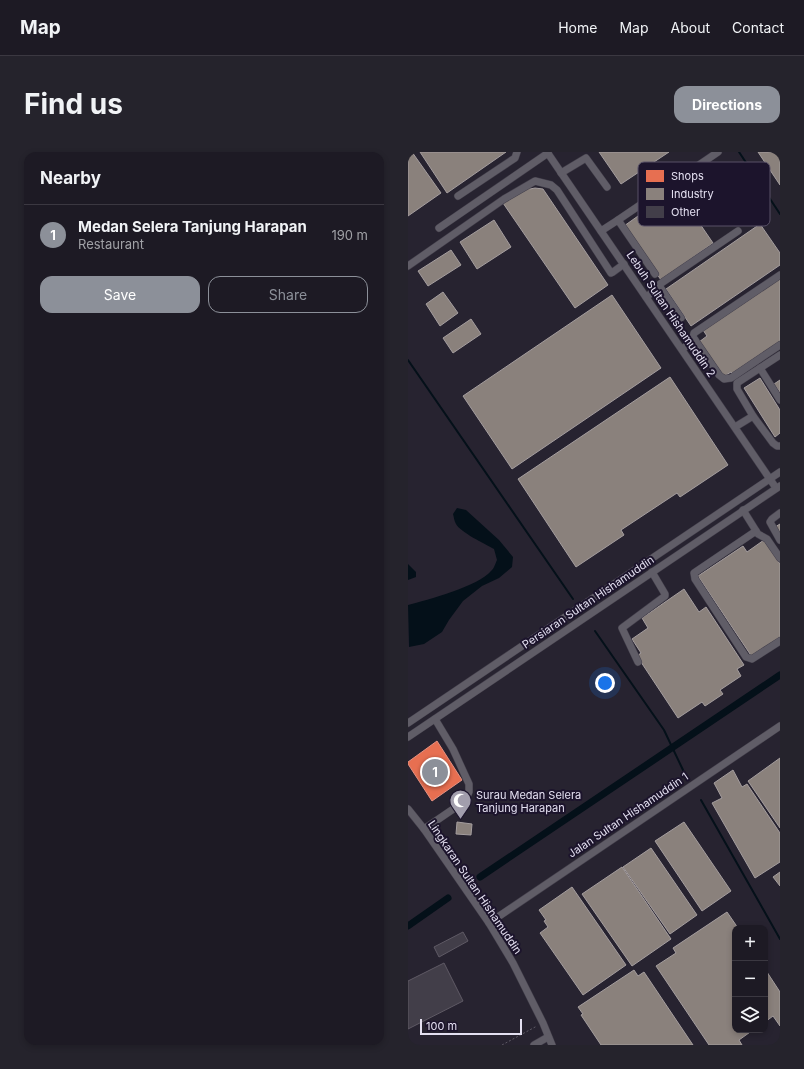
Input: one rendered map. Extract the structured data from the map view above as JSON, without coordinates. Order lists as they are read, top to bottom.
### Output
{
  "streets": {
    "street": [
      "Lebuh Sultan Hishamuddin 2",
      "Persiaran Sultan Hishamuddin",
      "Jalan Sultan Hishamuddin 1",
      "Lingkaran Sultan Hishamuddin"
    ]
  },
  "crossings": [
    ["Lebuh Sultan Hishamuddin 2", "Persiaran Sultan Hishamuddin"],
    ["Jalan Sultan Hishamuddin 1", "Lingkaran Sultan Hishamuddin"]
  ],
  "places": {
    "mosque": ["Surau Medan Selera Tanjung Harapan"]
  },
  "legend": ["Shops", "Industry", "Other"],
  "scale_bar": "100 m",
  "page": {
    "header": "Map",
    "nav": [
      "Home",
      "Map",
      "About",
      "Contact"
    ],
    "buttons": [
      "Directions",
      ["Save", "Share"]
    ],
    "title": "Find us",
    "heading": "Nearby",
    "list": [
      {
        "mark": "1",
        "name": "Medan Selera Tanjung Harapan",
        "note": "Restaurant",
        "value": "190 m"
      }
    ],
    "pins": "1",
    "map_buttons": ["+", "−"],
    "scale": "100 m"
  }
}
